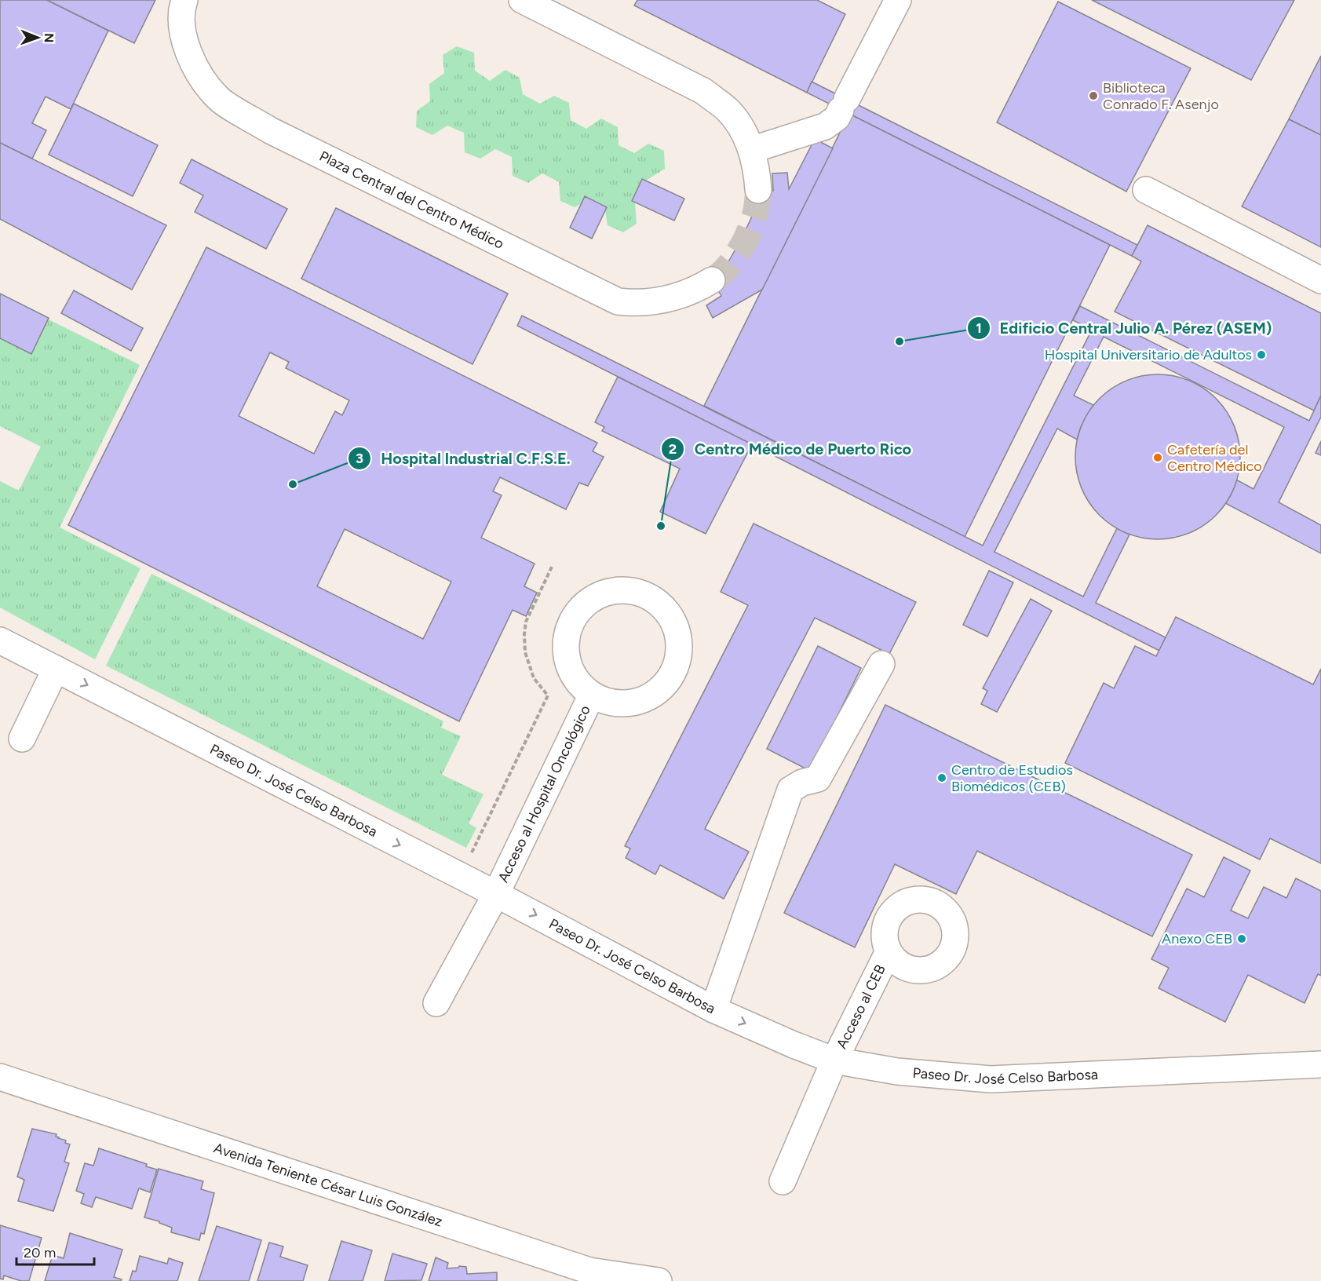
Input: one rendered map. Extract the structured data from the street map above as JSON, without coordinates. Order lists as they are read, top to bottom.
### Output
{
  "streets": {
    "street": [
      "Plaza Central del Centro Médico",
      "Paseo Dr. José Celso Barbosa",
      "Acceso al Hospital Oncológico",
      "Acceso al CEB",
      "Avenida Teniente César Luis González"
    ]
  },
  "crossings": [
    ["Paseo Dr. José Celso Barbosa", "Acceso al Hospital Oncológico"],
    ["Paseo Dr. José Celso Barbosa", "Acceso al CEB"]
  ],
  "one_way": ["Paseo Dr. José Celso Barbosa"],
  "places": [
    "Biblioteca Conrado F. Asenjo",
    "Edificio Central Julio A. Pérez (ASEM)",
    "Hospital Universitario de Adultos",
    "Cafetería del Centro Médico",
    "Hospital Industrial C.F.S.E.",
    "Centro Médico de Puerto Rico",
    "Centro de Estudios Biomédicos (CEB)",
    "Anexo CEB"
  ],
  "scale_bar": "20 m",
  "north": "right"
}
